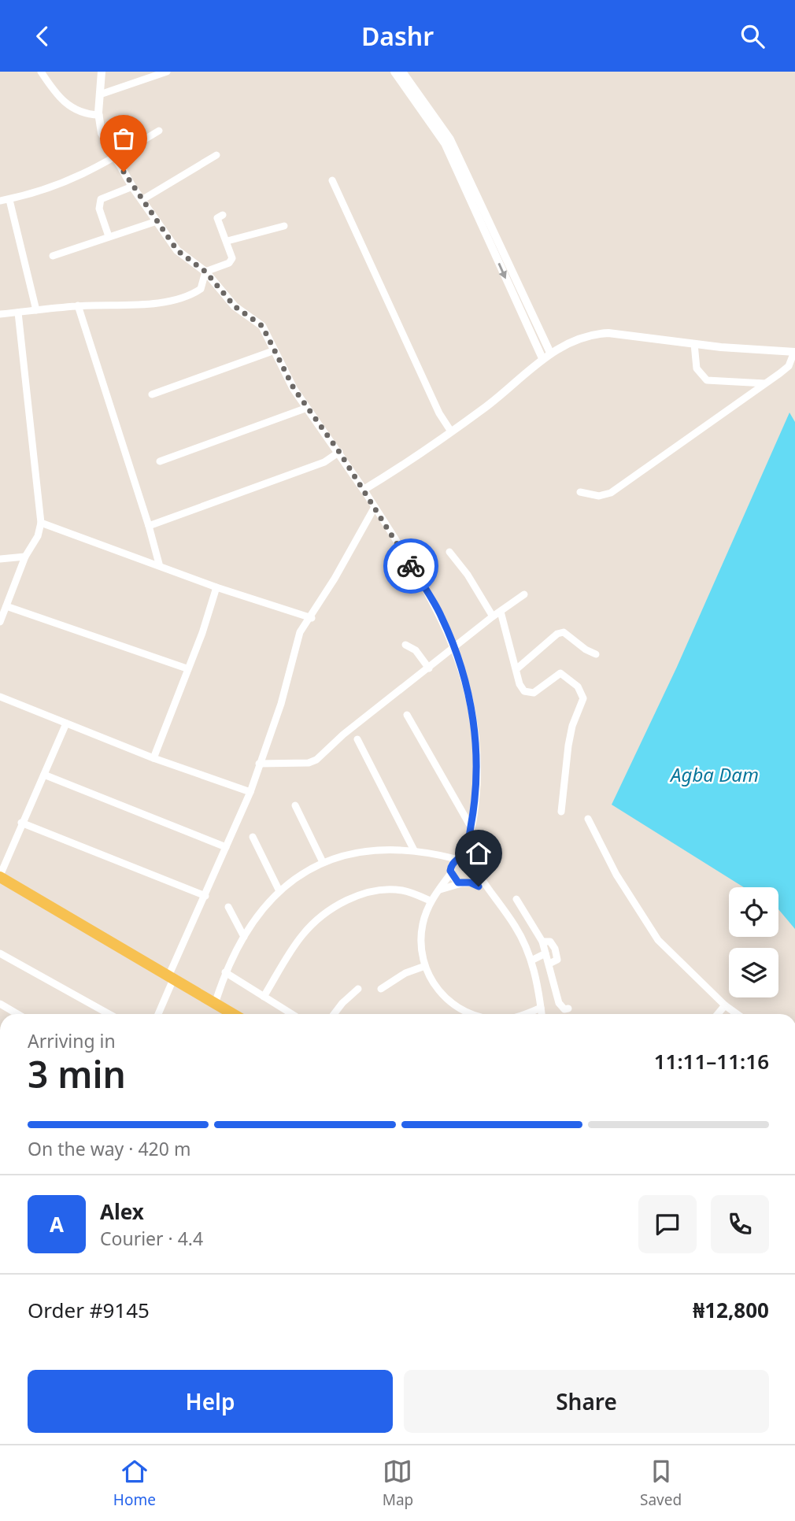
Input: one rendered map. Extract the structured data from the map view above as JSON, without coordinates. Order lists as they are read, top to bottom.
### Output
{
  "water": ["Agba Dam"],
  "page": {
    "header": "Dashr",
    "heading": ["3 min", "Arriving in", "11:11–11:16"],
    "panel": [
      "Alex",
      "Courier · 4.4",
      "Order #9145",
      "₦12,800"
    ],
    "bar": "On the way · 420 m",
    "round": "A",
    "buttons": ["Help", "Share"],
    "tabs": ["Home", "Map", "Saved"]
  }
}
